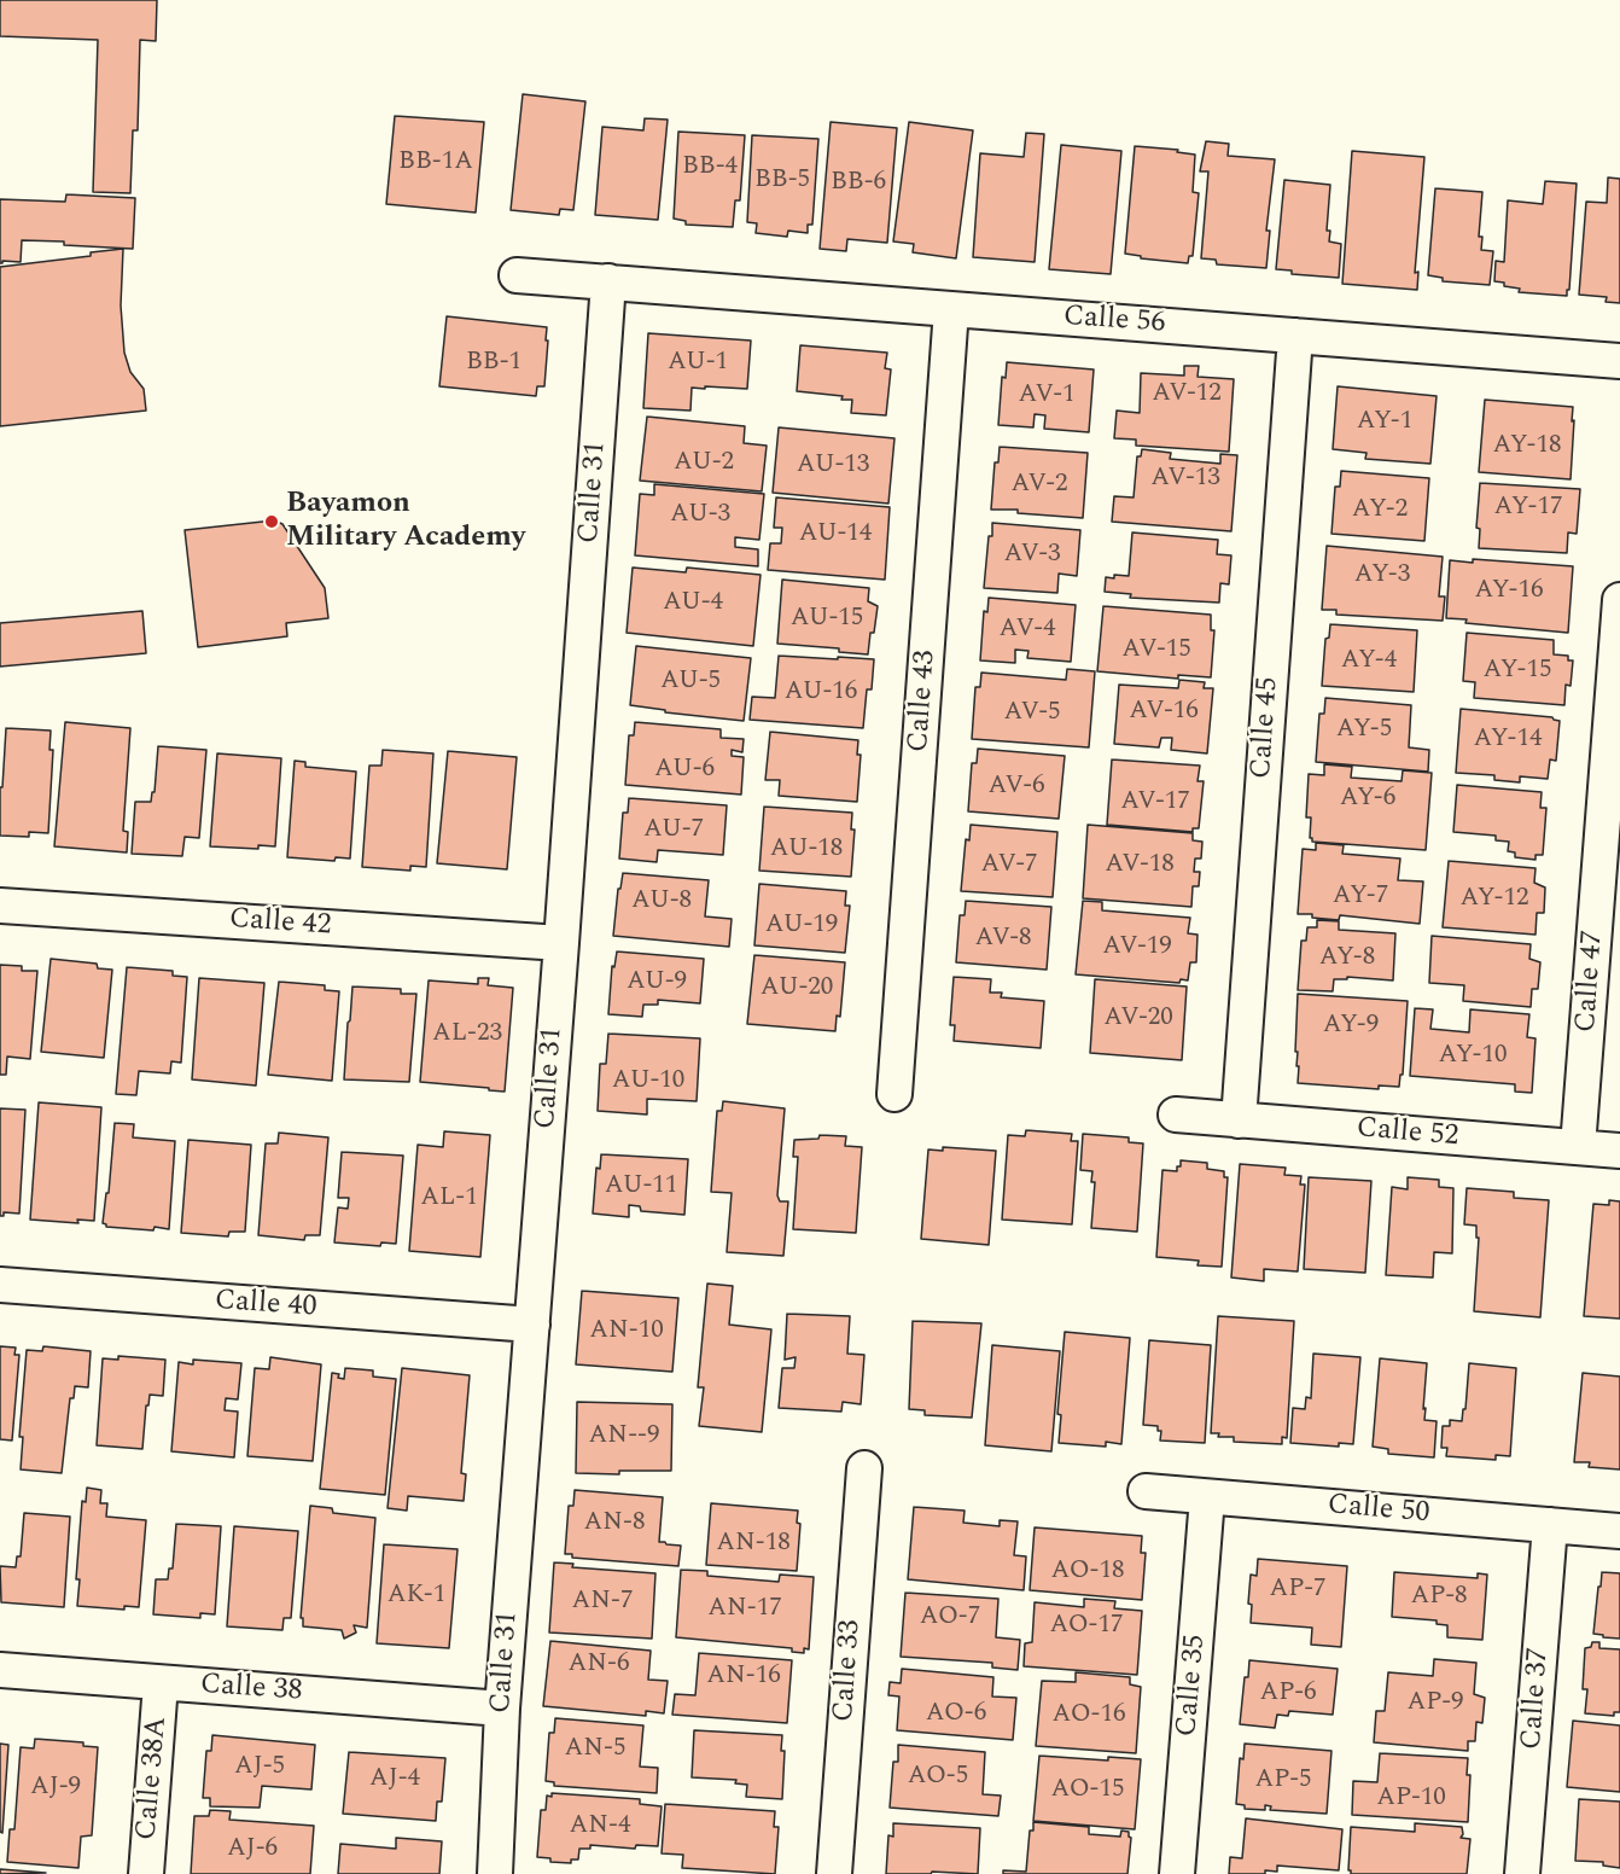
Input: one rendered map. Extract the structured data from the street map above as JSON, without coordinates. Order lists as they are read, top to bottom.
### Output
{
  "streets": {
    "street": [
      "Calle 56",
      "Calle 31",
      "Calle 43",
      "Calle 45",
      "Calle 42",
      "Calle 47",
      "Calle 52",
      "Calle 40",
      "Calle 50",
      "Calle 33",
      "Calle 35",
      "Calle 38",
      "Calle 37",
      "Calle 38A"
    ]
  },
  "crossings": [
    ["Calle 56", "Calle 31"],
    ["Calle 56", "Calle 43"],
    ["Calle 56", "Calle 45"],
    ["Calle 31", "Calle 42"],
    ["Calle 31", "Calle 40"],
    ["Calle 31", "Calle 38"],
    ["Calle 45", "Calle 52"],
    ["Calle 47", "Calle 52"],
    ["Calle 50", "Calle 35"],
    ["Calle 50", "Calle 37"],
    ["Calle 38", "Calle 38A"]
  ],
  "places": ["Bayamon Military Academy"],
  "house_numbers": [
    "BB-1A",
    "BB-4",
    "BB-5",
    "BB-6",
    "BB-1",
    "AU-1",
    "AV-12",
    "AV-1",
    "AY-1",
    "AY-18",
    "AU-2",
    "AU-13",
    "AV-13",
    "AV-2",
    "AY-17",
    "AY-2",
    "AU-3",
    "AU-14",
    "AV-3",
    "AY-3",
    "AY-16",
    "AU-4",
    "AU-15",
    "AV-4",
    "AV-15",
    "AY-4",
    "AY-15",
    "AU-5",
    "AU-16",
    "AV-16",
    "AV-5",
    "AY-5",
    "AY-14",
    "AU-6",
    "AV-6",
    "AY-6",
    "AV-17",
    "AU-7",
    "AU-18",
    "AV-7",
    "AV-18",
    "AY-7",
    "AY-12",
    "AU-8",
    "AU-19",
    "AV-8",
    "AV-19",
    "AY-8",
    "AU-9",
    "AU-20",
    "AV-20",
    "AY-9",
    "AL-23",
    "AY-10",
    "AU-10",
    "AU-11",
    "AL-1",
    "AN-10",
    "AN--9",
    "AN-8",
    "AN-18",
    "AO-18",
    "AP-7",
    "AK-1",
    "AP-8",
    "AN-7",
    "AN-17",
    "AO-7",
    "AO-17",
    "AN-6",
    "AN-16",
    "AP-6",
    "AP-9",
    "AO-6",
    "AO-16",
    "AN-5",
    "AJ-5",
    "AO-5",
    "AJ-4",
    "AP-5",
    "AJ-9",
    "AO-15",
    "AP-10",
    "AN-4",
    "AJ-6"
  ]
}
